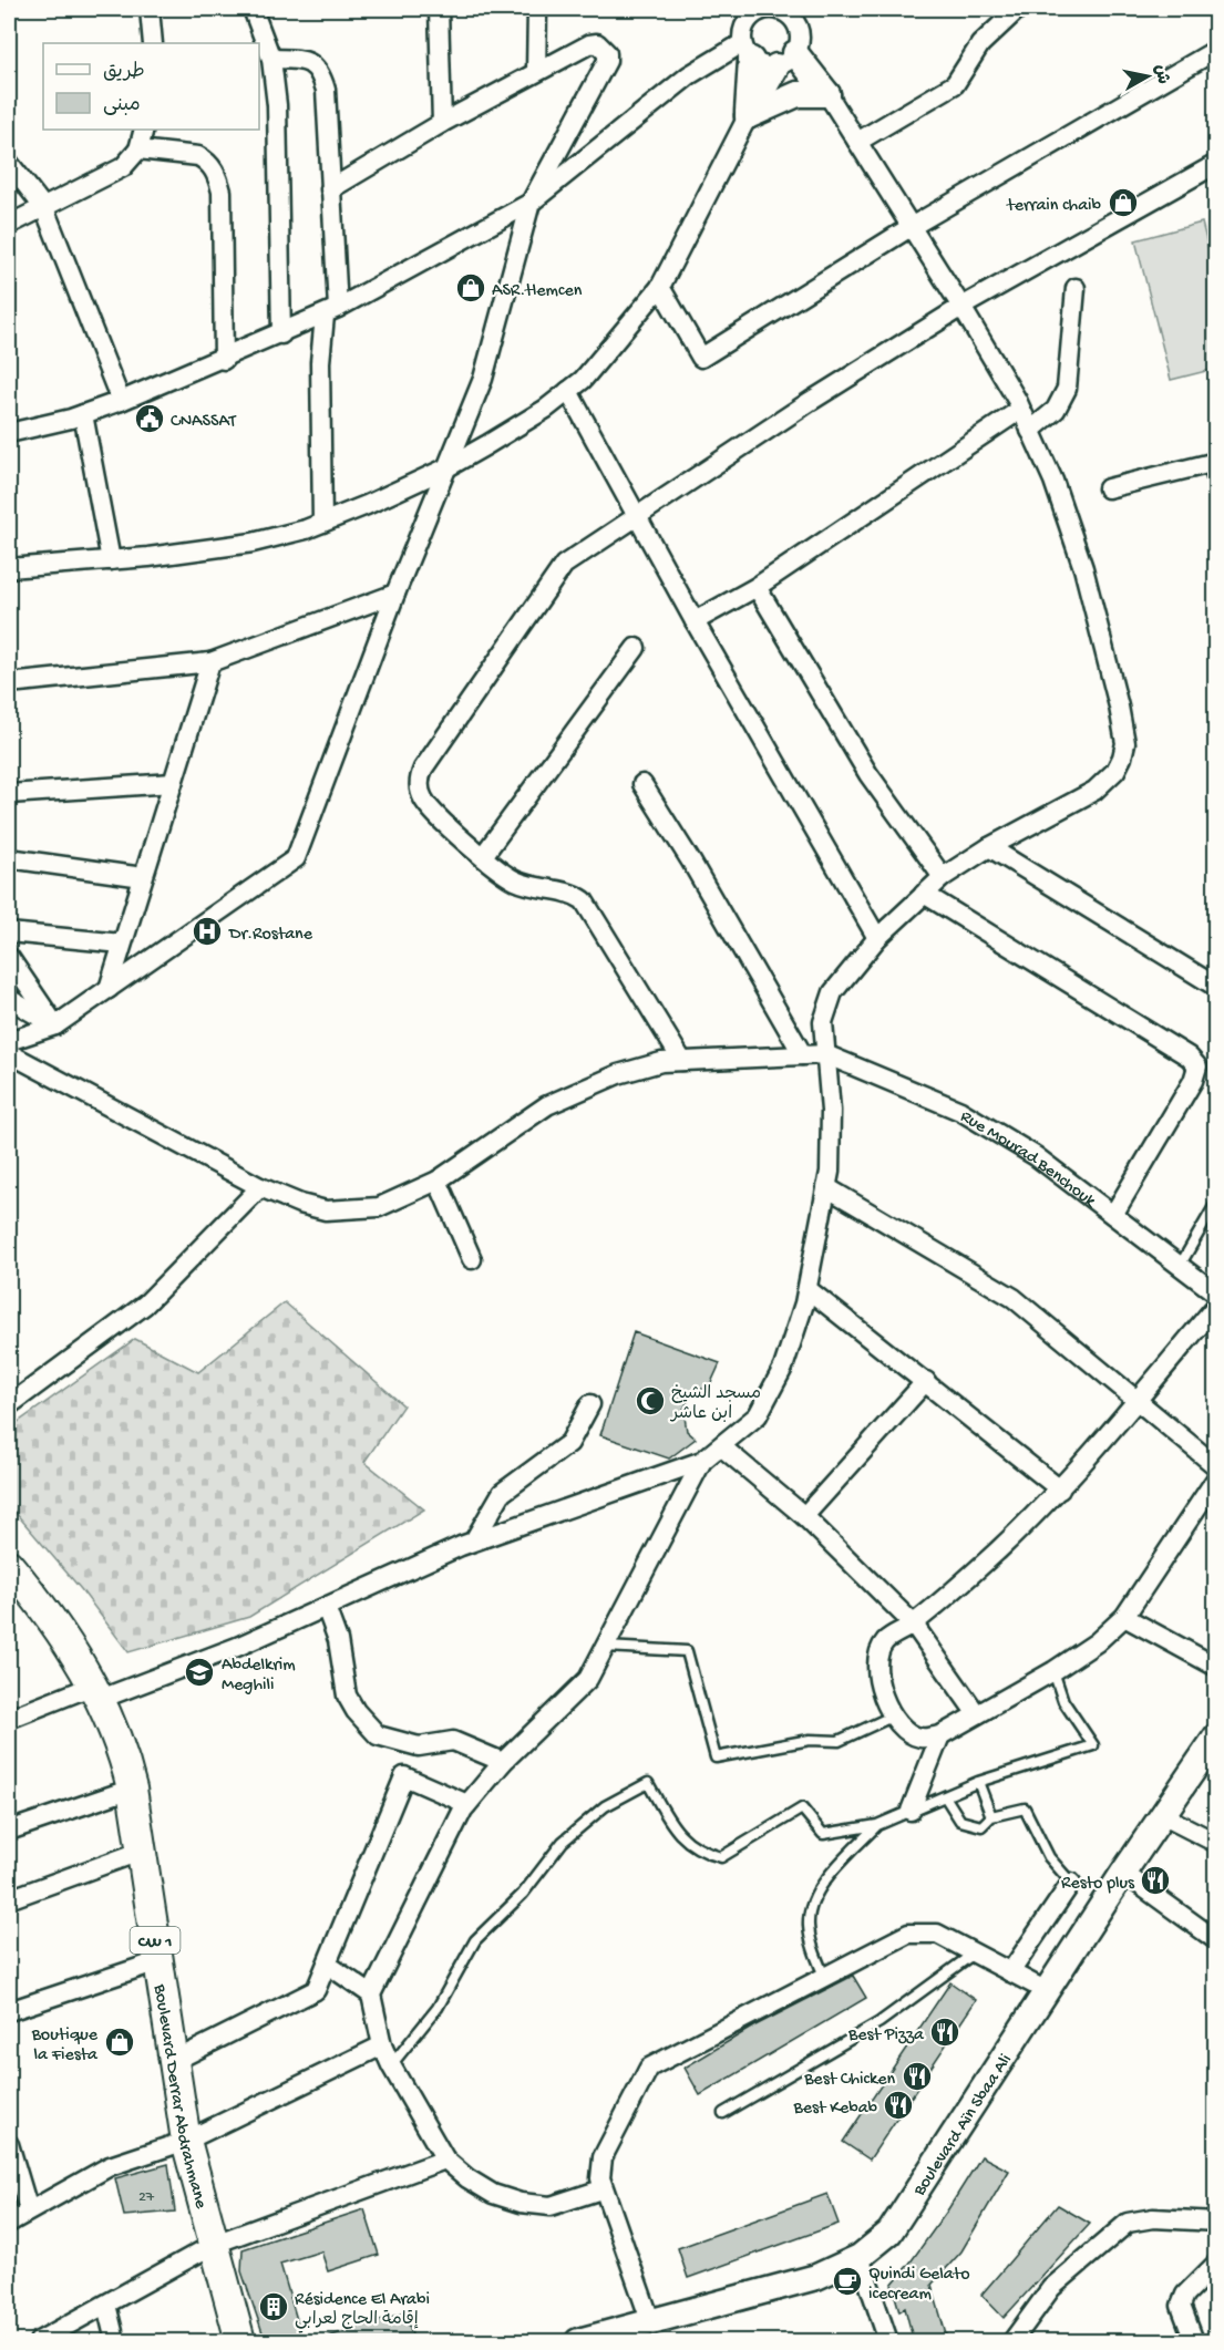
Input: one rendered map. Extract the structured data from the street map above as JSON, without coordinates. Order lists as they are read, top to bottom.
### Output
{
  "streets": {
    "main road": ["CW 1", "Boulevard Derrar Abdrahmane", "Boulevard Aïn Sbaa Ali"],
    "street": ["Rue Mourad Benchouk"]
  },
  "places": {
    "shop": ["terrain chaib", "ASR.tlemcen", "Boutique la Fiesta"],
    "public building": ["CNASSAT"],
    "hospital": ["Dr.Rostane"],
    "mosque": ["مسجد الشيخ ابن عاشر"],
    "school or university": ["Abdelkrim Meghili"],
    "restaurant": [
      "Resto plus",
      "Best Pizza",
      "Best Chicken",
      "Best Kebab"
    ],
    "cafe": ["Quindi Gelato icecream"],
    "building": ["Résidence El Arabi إقامة الحاج لعرابي"]
  },
  "house_numbers": ["27"],
  "legend": ["طريق", "مبنى"],
  "north": "right"
}
